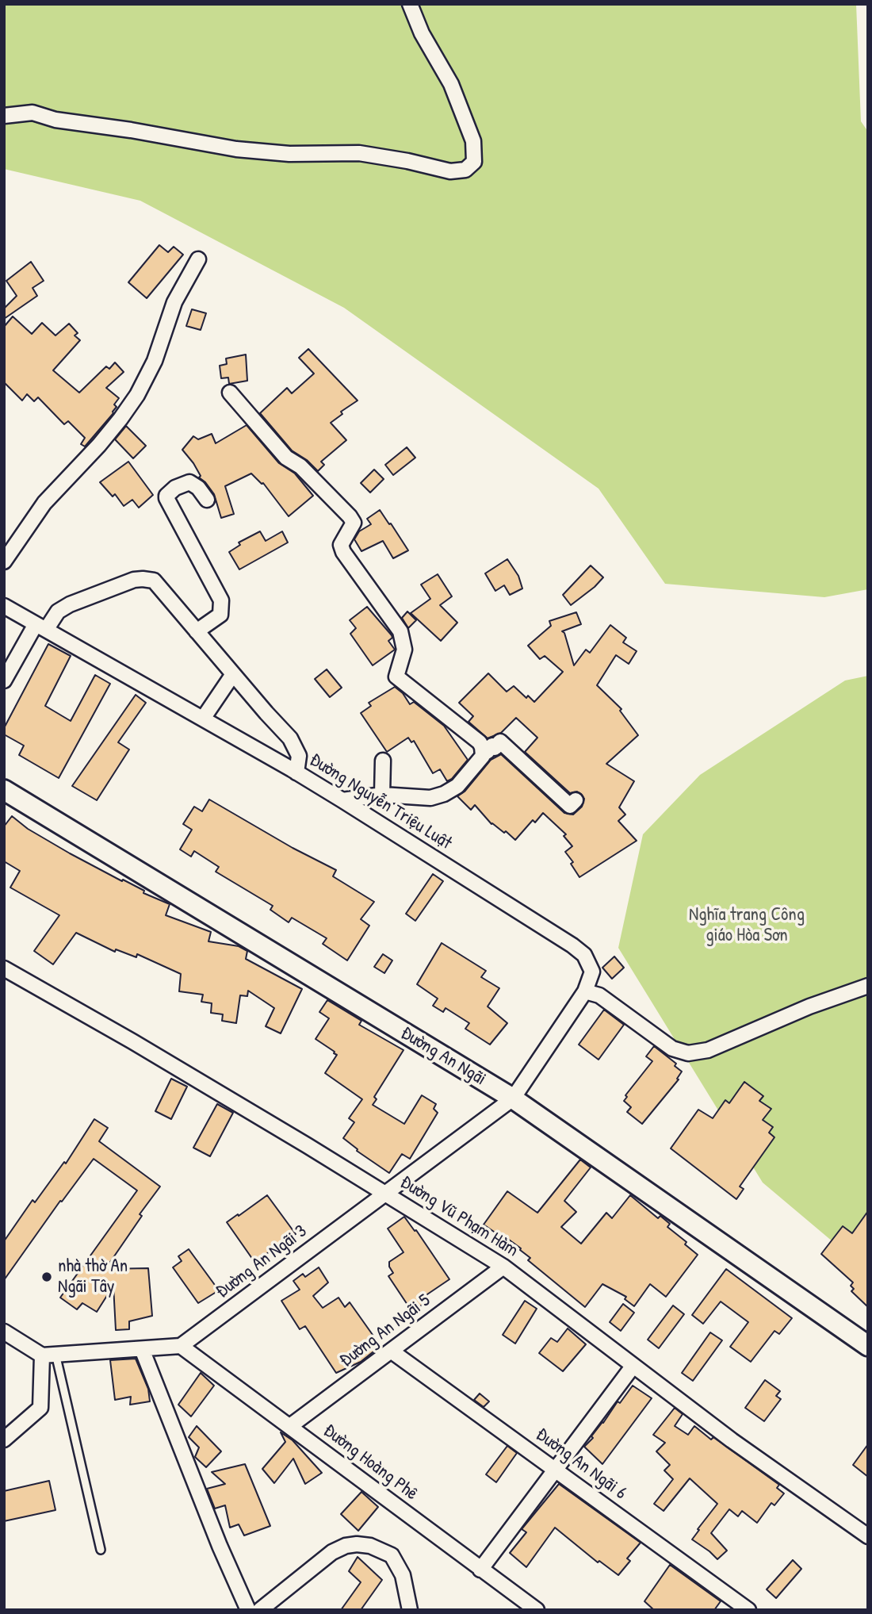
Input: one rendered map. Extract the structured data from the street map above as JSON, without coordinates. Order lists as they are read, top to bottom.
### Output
{
  "streets": {
    "main road": ["Đường An Ngãi"],
    "street": [
      "Đường Nguyễn Triệu Luật",
      "Đường Vũ Phạm Hàm",
      "Đường An Ngãi 3",
      "Đường An Ngãi 5",
      "Đường Hoàng Phê",
      "Đường An Ngãi 6"
    ]
  },
  "crossings": [
    ["Đường Nguyễn Triệu Luật", "Đường An Ngãi"],
    ["Đường Nguyễn Triệu Luật", "Đường An Ngãi 3"],
    ["Đường An Ngãi", "Đường An Ngãi 3"],
    ["Đường Vũ Phạm Hàm", "Đường An Ngãi 3"],
    ["Đường Vũ Phạm Hàm", "Đường An Ngãi 5"],
    ["Đường An Ngãi 3", "Đường Hoàng Phê"],
    ["Đường An Ngãi 5", "Đường Hoàng Phê"],
    ["Đường An Ngãi 5", "Đường An Ngãi 6"]
  ],
  "parks": ["Nghĩa trang Công giáo Hòa Sơn"],
  "places": ["nhà thờ An Ngãi Tây"]
}
